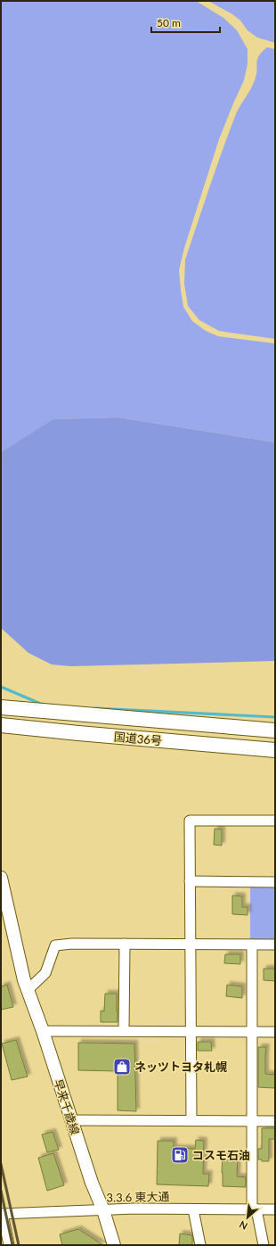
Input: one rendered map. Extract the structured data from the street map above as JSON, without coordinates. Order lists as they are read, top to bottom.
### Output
{
  "streets": {
    "highway": ["国道36号"],
    "main road": ["早来千歳線"],
    "street": ["3.3.6 東大通"]
  },
  "crossings": [
    ["早来千歳線", "3.3.6 東大通"]
  ],
  "places": {
    "shop": ["ネッツトヨタ札幌"],
    "fuel station": ["コスモ石油"]
  },
  "scale_bar": "50 m",
  "north": "bottom left"
}
